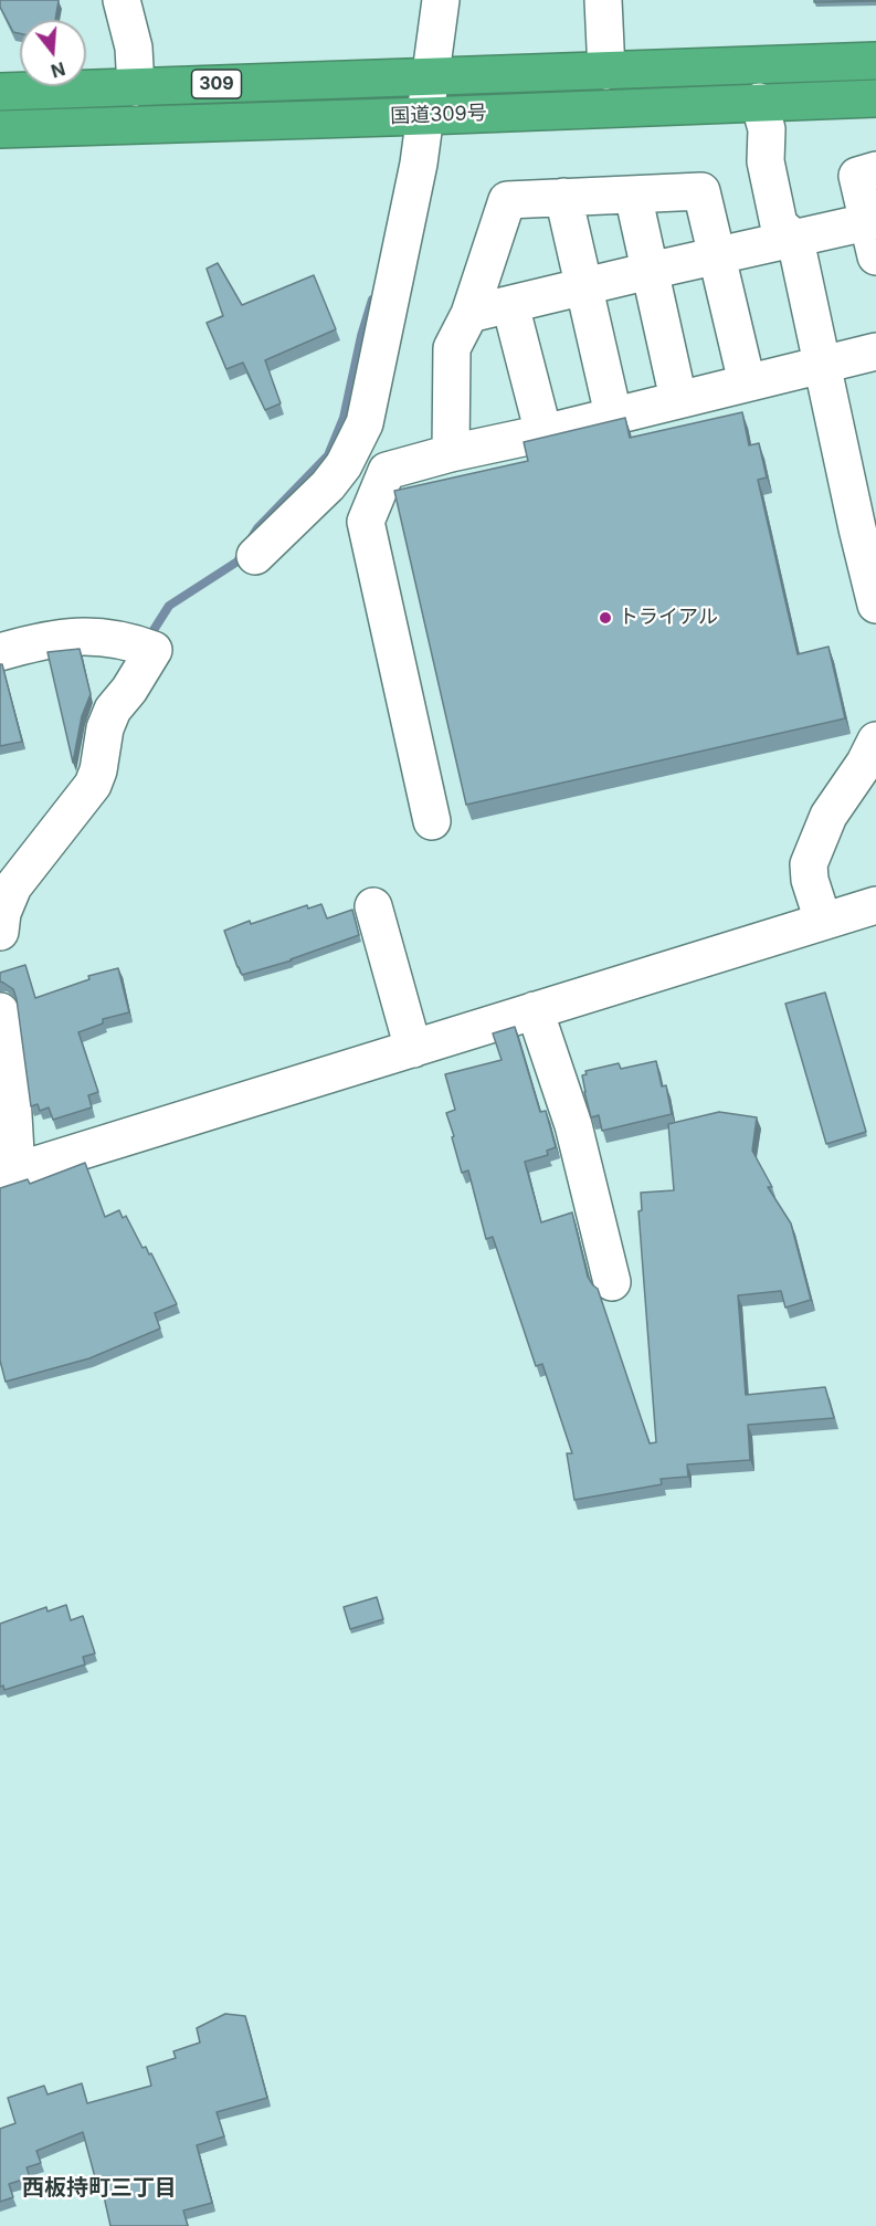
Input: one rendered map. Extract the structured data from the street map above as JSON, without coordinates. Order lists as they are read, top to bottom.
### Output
{
  "streets": {
    "highway": ["309", "国道309号"]
  },
  "districts": ["西板持町三丁目"],
  "places": ["トライアル"],
  "north": "bottom"
}
